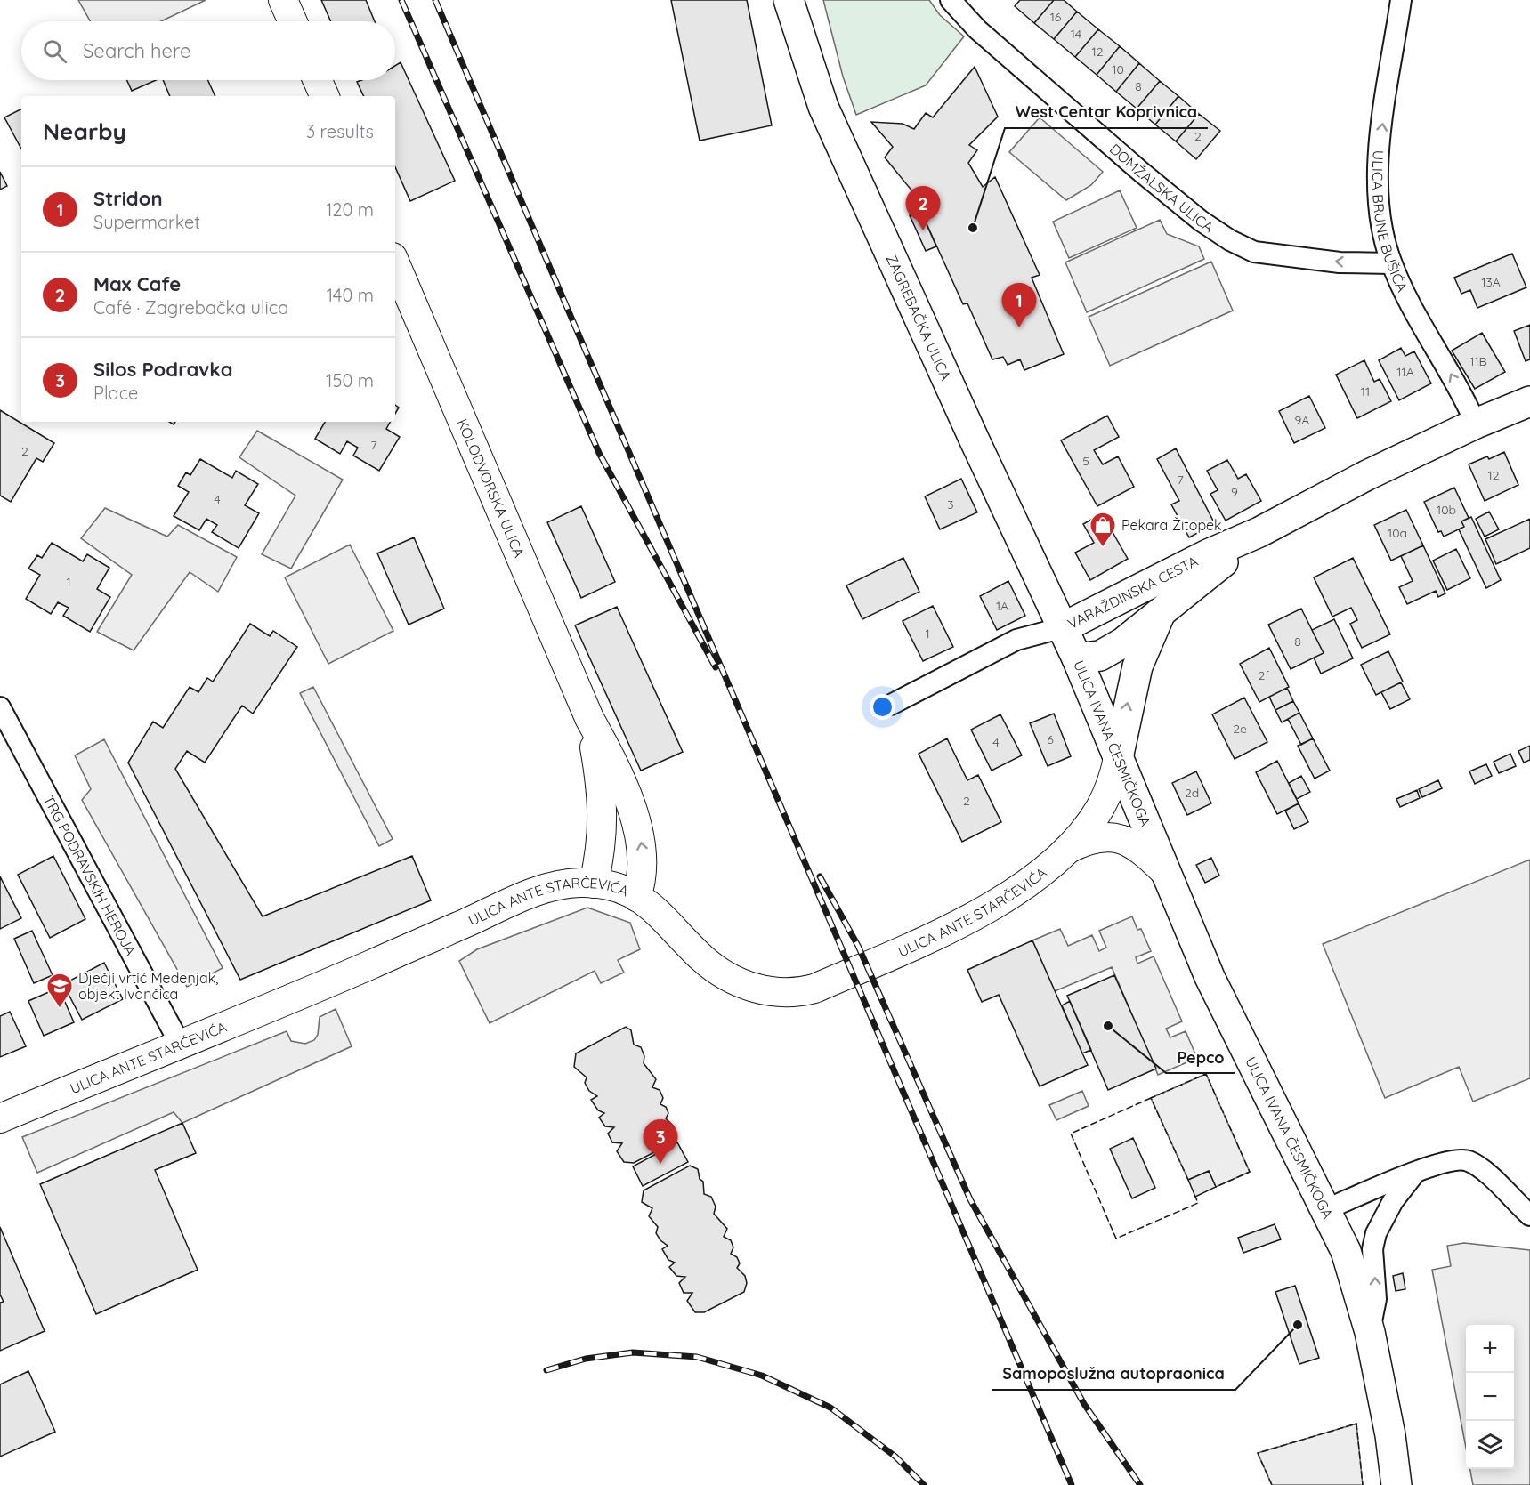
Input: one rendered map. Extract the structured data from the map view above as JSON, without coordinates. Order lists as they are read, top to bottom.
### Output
{
  "streets": {
    "main road": [
      "ZAGREBAČKA ULICA",
      "KOLODVORSKA ULICA",
      "VARAŽDINSKA CESTA",
      "ULICA IVANA ČESMIČKOGA",
      "ULICA ANTE STARČEVIĆA"
    ],
    "street": ["DOMŽALSKA ULICA", "ULICA BRUNE BUŠIĆA", "TRG PODRAVSKIH HEROJA"]
  },
  "crossings": [
    ["DOMŽALSKA ULICA", "ULICA BRUNE BUŠIĆA"],
    ["ULICA BRUNE BUŠIĆA", "VARAŽDINSKA CESTA"],
    ["ZAGREBAČKA ULICA", "VARAŽDINSKA CESTA"],
    ["ZAGREBAČKA ULICA", "ULICA IVANA ČESMIČKOGA"],
    ["KOLODVORSKA ULICA", "ULICA ANTE STARČEVIĆA"],
    ["VARAŽDINSKA CESTA", "ULICA IVANA ČESMIČKOGA"],
    ["ULICA IVANA ČESMIČKOGA", "ULICA ANTE STARČEVIĆA"],
    ["TRG PODRAVSKIH HEROJA", "ULICA ANTE STARČEVIĆA"]
  ],
  "one_way": ["DOMŽALSKA ULICA", "ULICA BRUNE BUŠIĆA"],
  "places": {
    "other": ["West Centar Koprivnica", "Pepco", "Samoposlužna autopraonica"],
    "shop": ["Pekara Žitopek"],
    "school or university": ["Dječji vrtić Medenjak, objekt Ivančica"]
  },
  "house_numbers": [
    "16",
    "14",
    "12",
    "10",
    "8",
    "2",
    "13A",
    "11B",
    "11A",
    "11",
    "9A",
    "7",
    "2",
    "5",
    "12",
    "7",
    "9",
    "4",
    "3",
    "10b",
    "10a",
    "1",
    "1A",
    "1",
    "8",
    "2f",
    "2e",
    "6",
    "4",
    "2d",
    "2"
  ],
  "page": {
    "search": "Search here",
    "heading": ["Nearby", "3 results"],
    "list": [
      {
        "mark": "1",
        "name": "Stridon",
        "note": "Supermarket",
        "value": "120 m"
      },
      {
        "mark": "2",
        "name": "Max Cafe",
        "note": "Café · Zagrebačka ulica",
        "value": "140 m"
      },
      {
        "mark": "3",
        "name": "Silos Podravka",
        "note": "Place",
        "value": "150 m"
      }
    ],
    "pins": ["2", "1", "3"],
    "map_buttons": ["+", "−"]
  }
}
